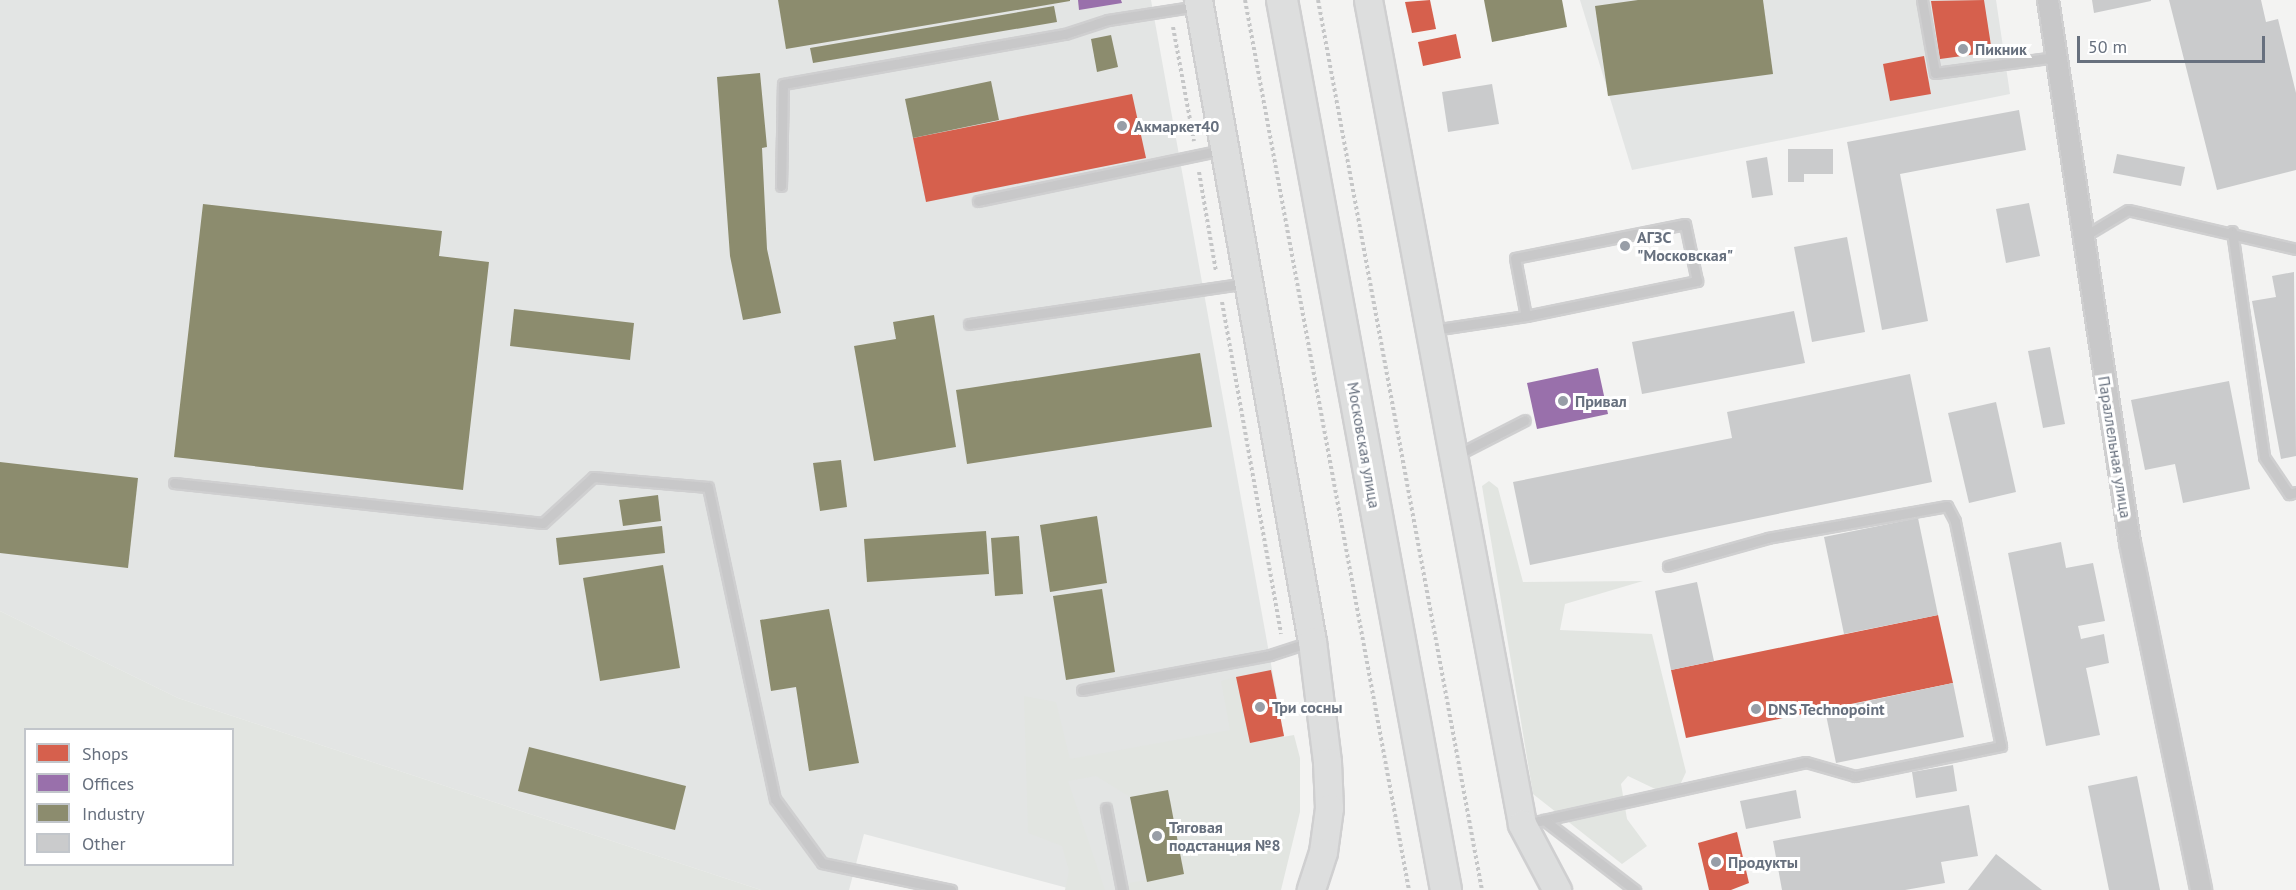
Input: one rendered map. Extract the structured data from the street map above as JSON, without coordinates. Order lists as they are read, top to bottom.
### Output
{
  "streets": {
    "main road": ["Московская улица"],
    "street": ["Параллельная улица"]
  },
  "places": [
    "Пикник",
    "Акмаркет40",
    "АГЗС \"Московская\"",
    "Привал",
    "Три сосны",
    "DNS Technopoint",
    "Тяговая подстанция №8",
    "Продукты"
  ],
  "legend": [
    "Shops",
    "Offices",
    "Industry",
    "Other"
  ],
  "scale_bar": "50 m"
}
